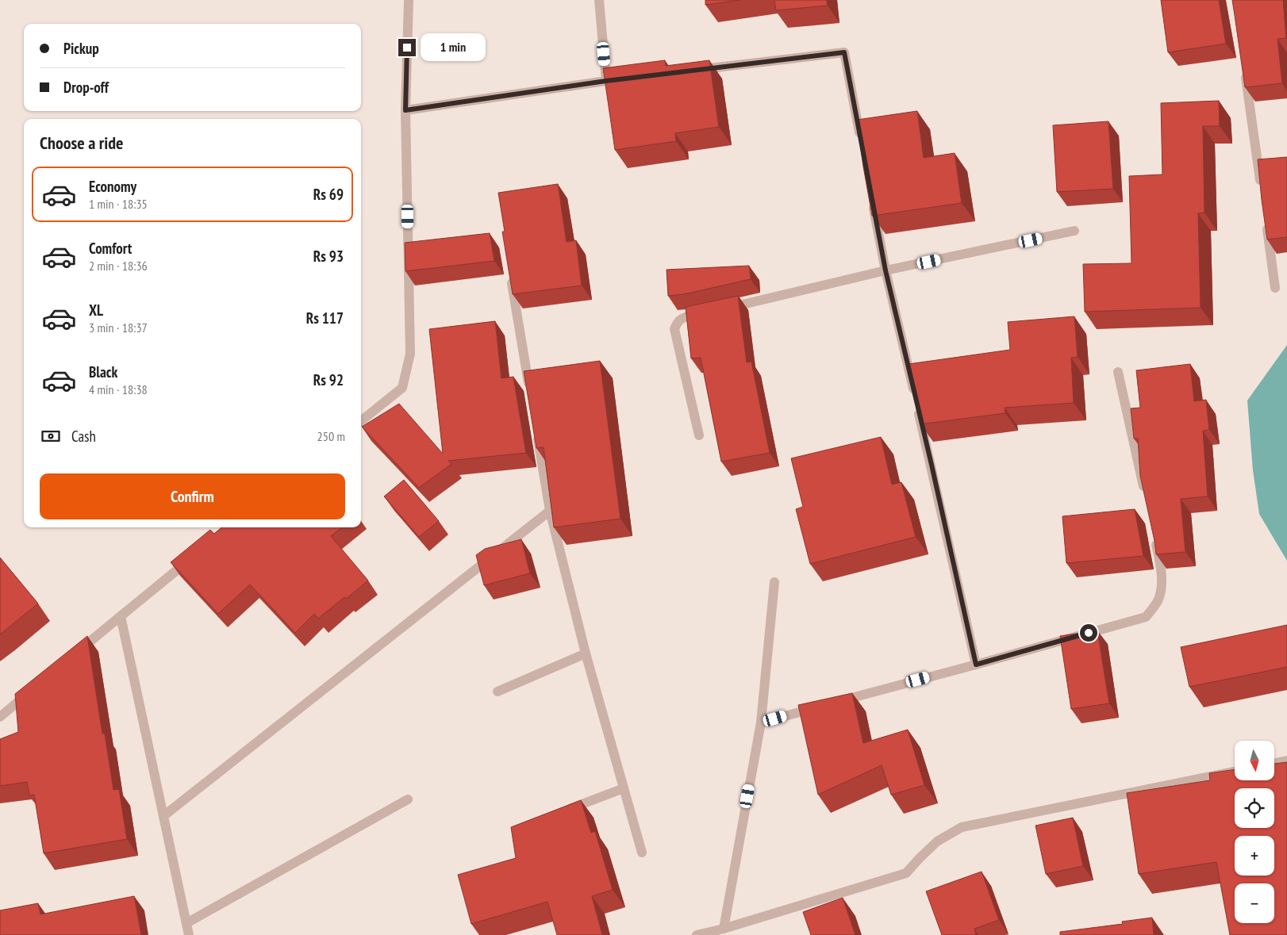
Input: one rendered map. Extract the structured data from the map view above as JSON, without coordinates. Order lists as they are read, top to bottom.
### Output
{
  "north": "bottom",
  "page": {
    "banner": ["Pickup", "Drop-off"],
    "bubble": "1 min",
    "heading": "Choose a ride",
    "list": [
      {
        "name": "Economy",
        "note": "1 min · 18:35",
        "value": "Rs 69"
      },
      {
        "name": "Comfort",
        "note": "2 min · 18:36",
        "value": "Rs 93"
      },
      {
        "name": "XL",
        "note": "3 min · 18:37",
        "value": "Rs 117"
      },
      {
        "name": "Black",
        "note": "4 min · 18:38",
        "value": "Rs 92"
      }
    ],
    "pay": ["Cash", "250 m"],
    "buttons": "Confirm",
    "map_buttons": ["+", "−"]
  }
}
